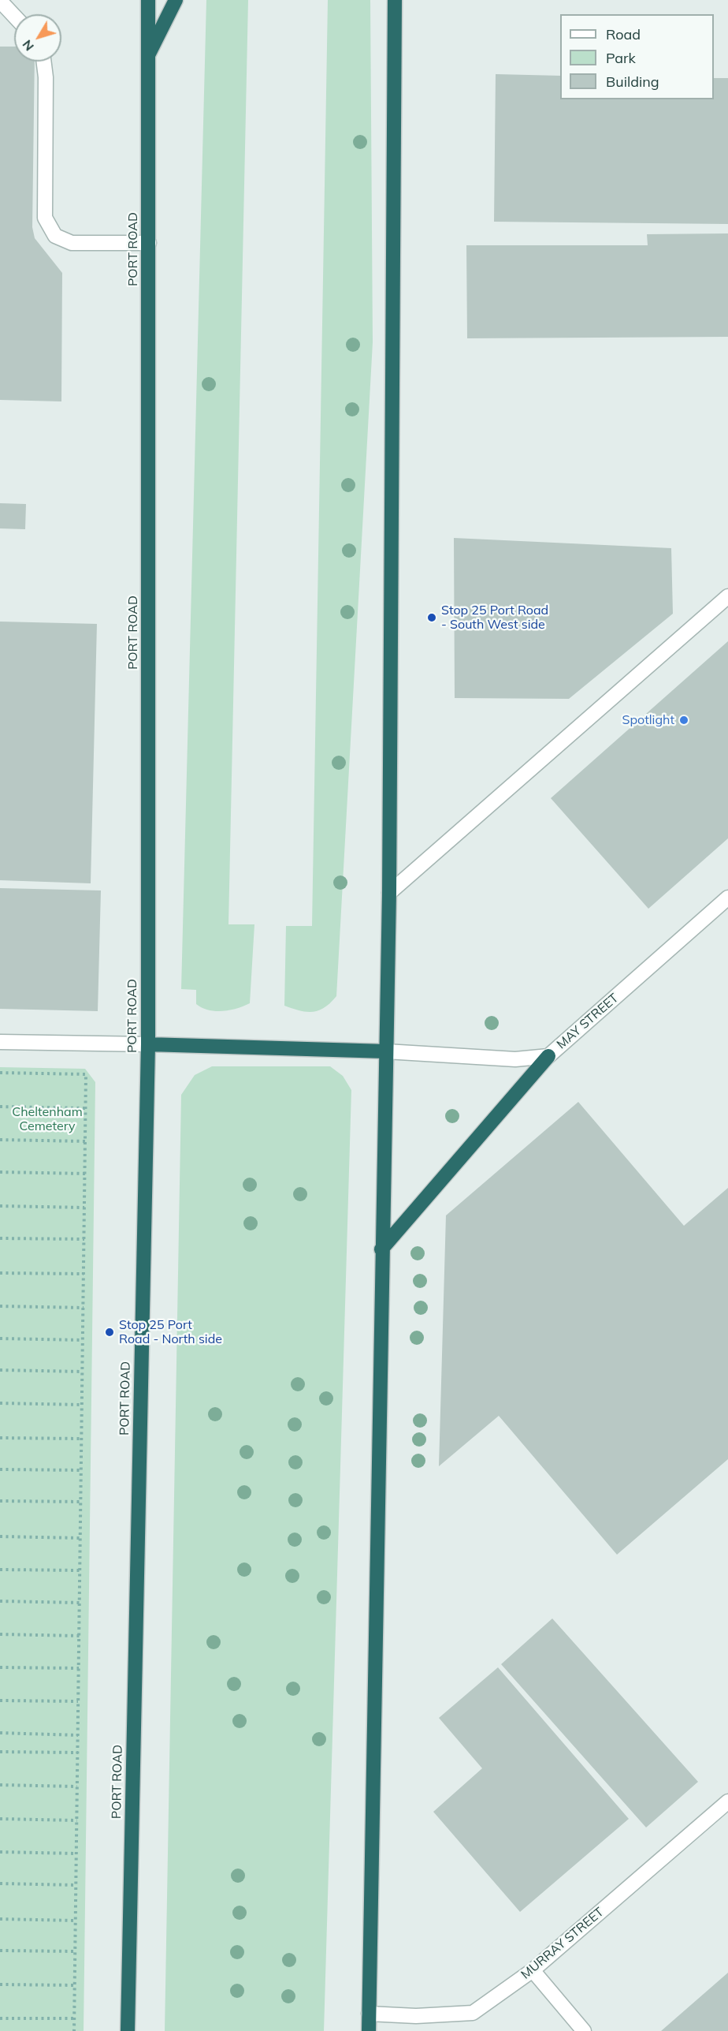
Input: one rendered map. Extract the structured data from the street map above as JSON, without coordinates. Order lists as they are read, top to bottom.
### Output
{
  "streets": {
    "highway": ["PORT ROAD"],
    "street": ["MAY STREET", "MURRAY STREET"]
  },
  "parks": ["Cheltenham Cemetery"],
  "places": ["Stop 25 Port Road - South West side", "Spotlight", "Stop 25 Port Road - North side"],
  "legend": ["Road", "Park", "Building"],
  "north": "bottom left"
}
